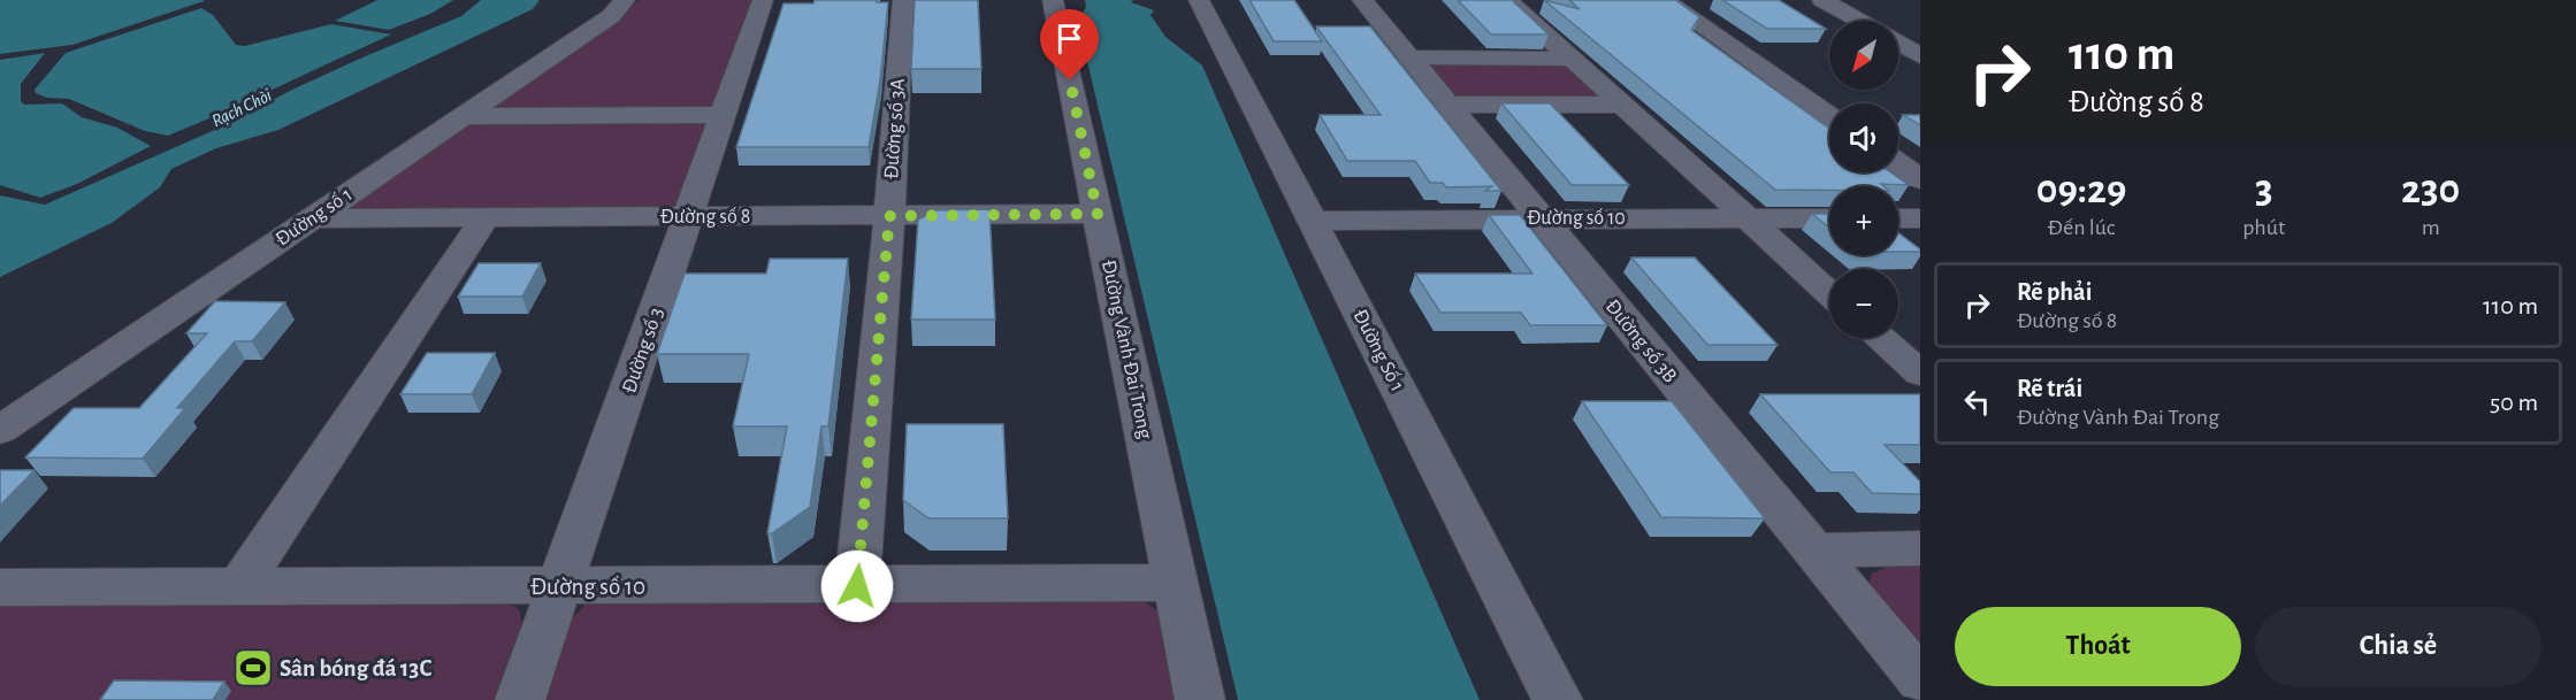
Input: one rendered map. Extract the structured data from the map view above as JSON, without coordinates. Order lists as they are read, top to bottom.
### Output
{
  "streets": {
    "street": [
      "Đường số 3A",
      "Đường số 1",
      "Đường số 8",
      "Đường số 10",
      "Đường số 3B",
      "Đường Vành Đai Trong",
      "Đường số 3",
      "Đường Số 1"
    ]
  },
  "crossings": [
    ["Đường số 3A", "Đường số 8"],
    ["Đường số 3A", "Đường số 10"],
    ["Đường số 1", "Đường số 8"],
    ["Đường số 8", "Đường Vành Đai Trong"],
    ["Đường số 8", "Đường số 3"],
    ["Đường số 10", "Đường số 3B"],
    ["Đường số 10", "Đường Vành Đai Trong"],
    ["Đường số 10", "Đường số 3"],
    ["Đường số 10", "Đường Số 1"]
  ],
  "water": ["Rạch Chòi"],
  "places": {
    "sports": ["Sân bóng đá 13C"]
  },
  "north": "bottom left",
  "page": {
    "turn": ["110 m", "Đường số 8"],
    "map_buttons": ["+", "−"],
    "eta": [
      "09:29",
      "Đến lúc",
      "3",
      "phút",
      "230",
      "m"
    ],
    "list": [
      {
        "name": "Rẽ phải",
        "note": "Đường số 8",
        "value": "110 m"
      },
      {
        "name": "Rẽ trái",
        "note": "Đường Vành Đai Trong",
        "value": "50 m"
      }
    ],
    "buttons": ["Thoát", "Chia sẻ"]
  }
}
